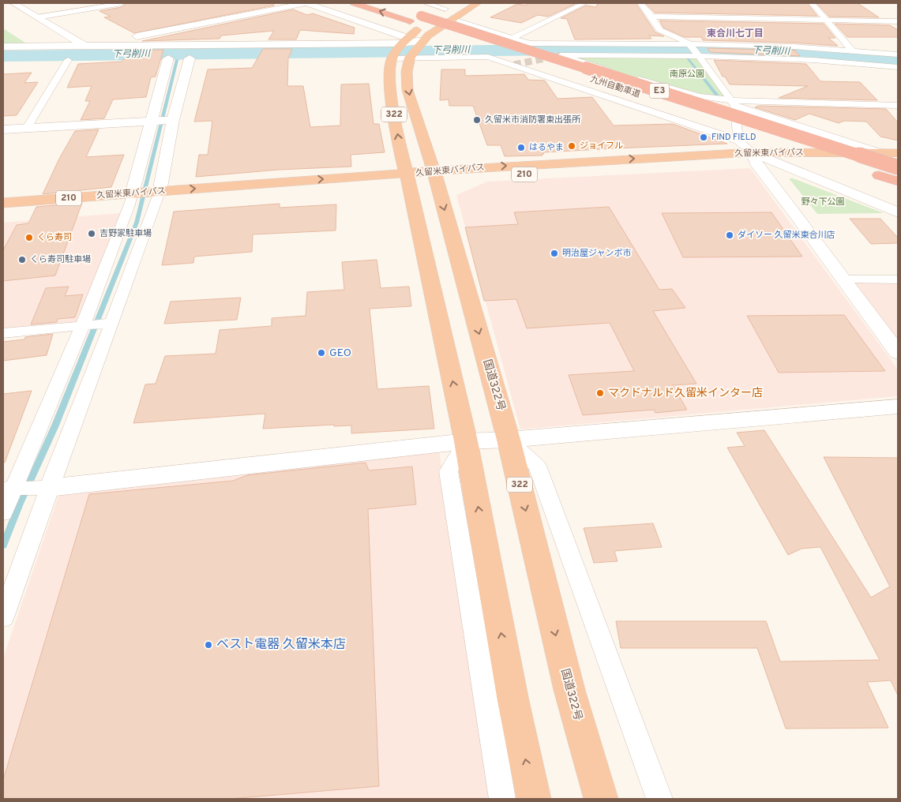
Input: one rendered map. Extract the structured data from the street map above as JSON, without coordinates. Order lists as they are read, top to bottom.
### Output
{
  "streets": {
    "highway": [
      "九州自動車道",
      "E3",
      "322",
      "久留米東バイパス",
      "210",
      "国道322号"
    ]
  },
  "crossings": [
    ["322", "久留米東バイパス"],
    ["久留米東バイパス", "国道322号"]
  ],
  "districts": ["東合川七丁目"],
  "water": ["下弓削川"],
  "parks": ["南原公園", "野々下公園"],
  "places": [
    "久留米市消防署東出張所",
    "FIND FIELD",
    "ジョイフル",
    "はるやま",
    "吉野家駐車場",
    "ダイソー 久留米東合川店",
    "くら寿司",
    "明治屋ジャンボ市",
    "くら寿司駐車場",
    "GEO",
    "マクドナルド久留米インター店",
    "ベスト電器 久留米本店"
  ]
}
